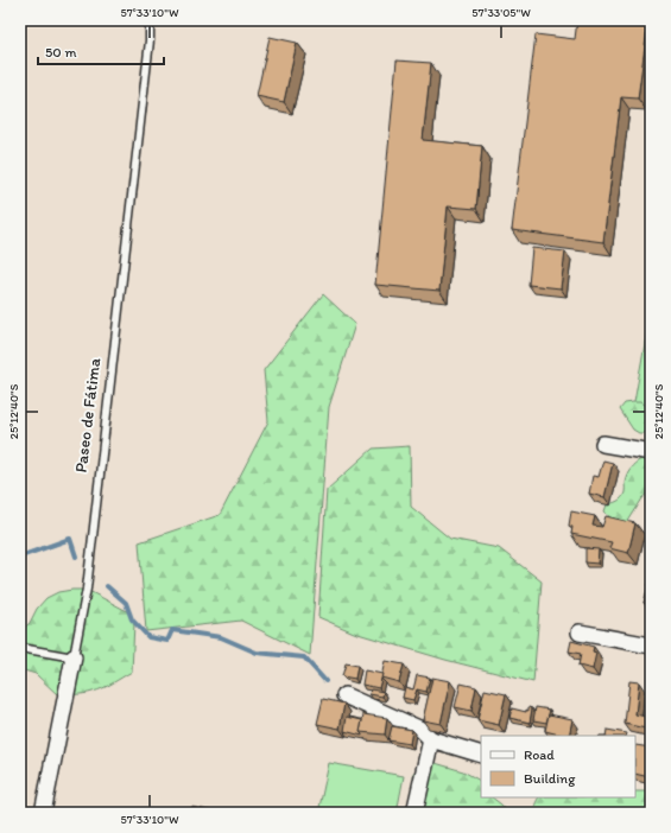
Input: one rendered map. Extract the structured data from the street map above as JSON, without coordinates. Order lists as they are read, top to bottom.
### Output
{
  "streets": {
    "street": ["Paseo de Fátima"]
  },
  "legend": ["Road", "Building"],
  "scale_bar": "50 m",
  "coordinates": ["57°33'10\"W", "57°33'05\"W", "25°12'40\"S"]
}
